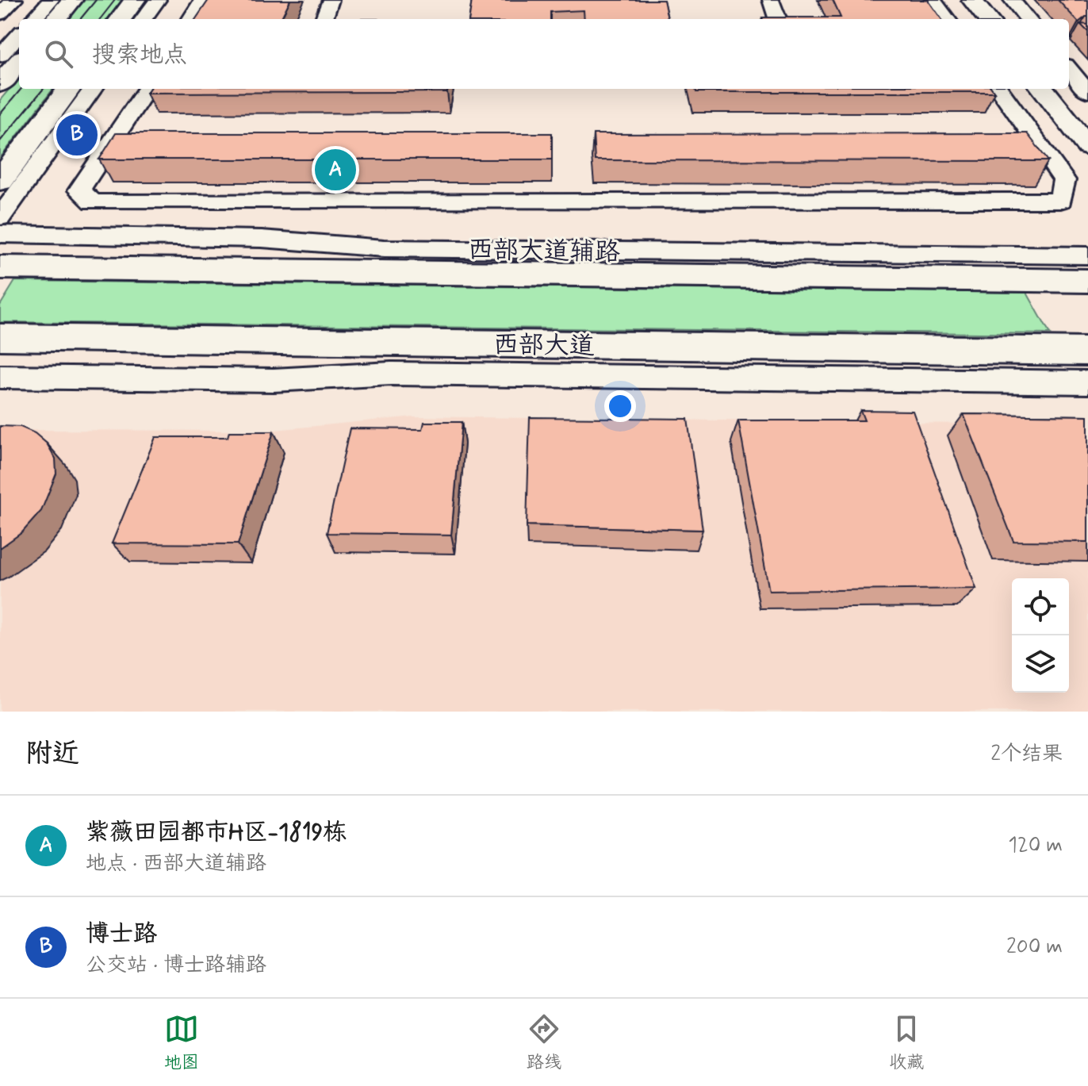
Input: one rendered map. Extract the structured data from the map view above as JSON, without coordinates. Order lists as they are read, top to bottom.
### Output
{
  "streets": {
    "main road": ["西部大道"],
    "street": ["西部大道辅路"]
  },
  "page": {
    "search": "搜索地点",
    "pins": ["B", "A"],
    "heading": ["附近", "2个结果"],
    "list": [
      {
        "mark": "A",
        "name": "紫薇田园都市H区-1819栋",
        "note": "地点 · 西部大道辅路",
        "value": "120 m"
      },
      {
        "mark": "B",
        "name": "博士路",
        "note": "公交站 · 博士路辅路",
        "value": "200 m"
      }
    ],
    "nav": ["地图", "路线", "收藏"]
  }
}
